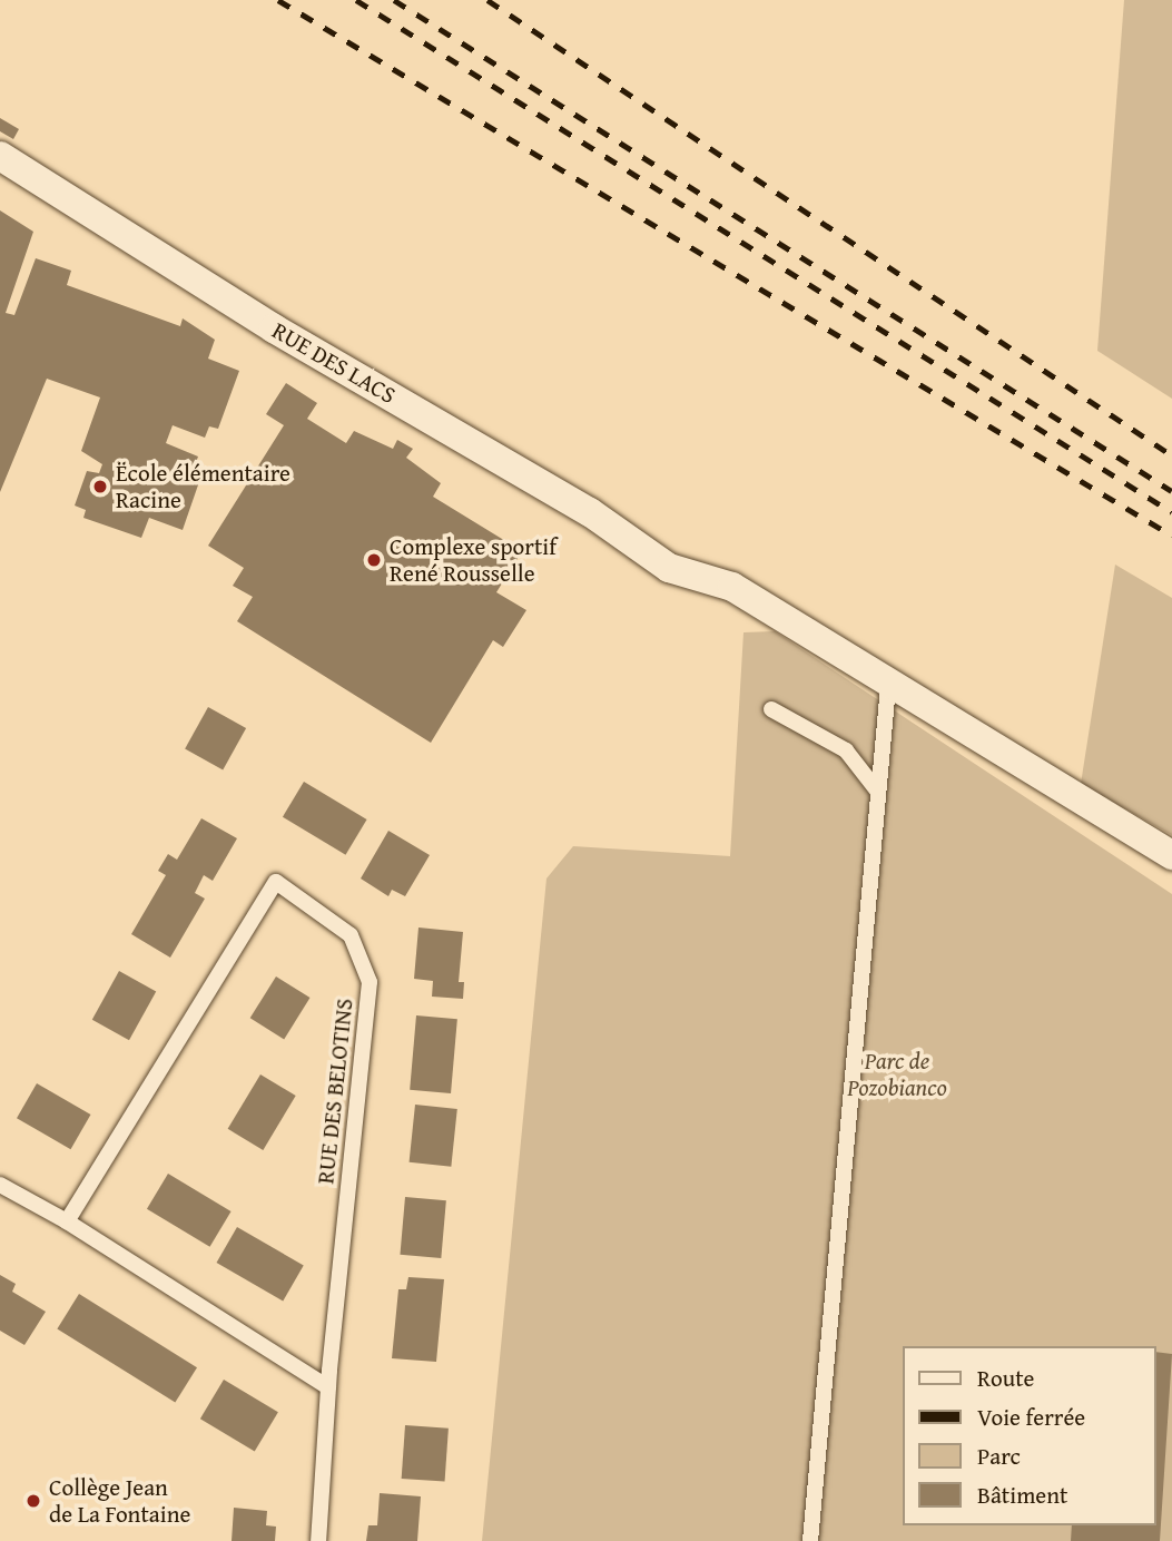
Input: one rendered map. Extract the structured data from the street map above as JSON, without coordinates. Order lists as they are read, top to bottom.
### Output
{
  "streets": {
    "street": ["RUE DES LACS"],
    "lane": ["RUE DES BELOTINS"]
  },
  "parks": ["Parc de Pozobianco"],
  "places": ["Ëcole élémentaire Racine", "Complexe sportif René Rousselle", "Collège Jean de La Fontaine"],
  "legend": [
    "Route",
    "Voie ferrée",
    "Parc",
    "Bâtiment"
  ]
}
